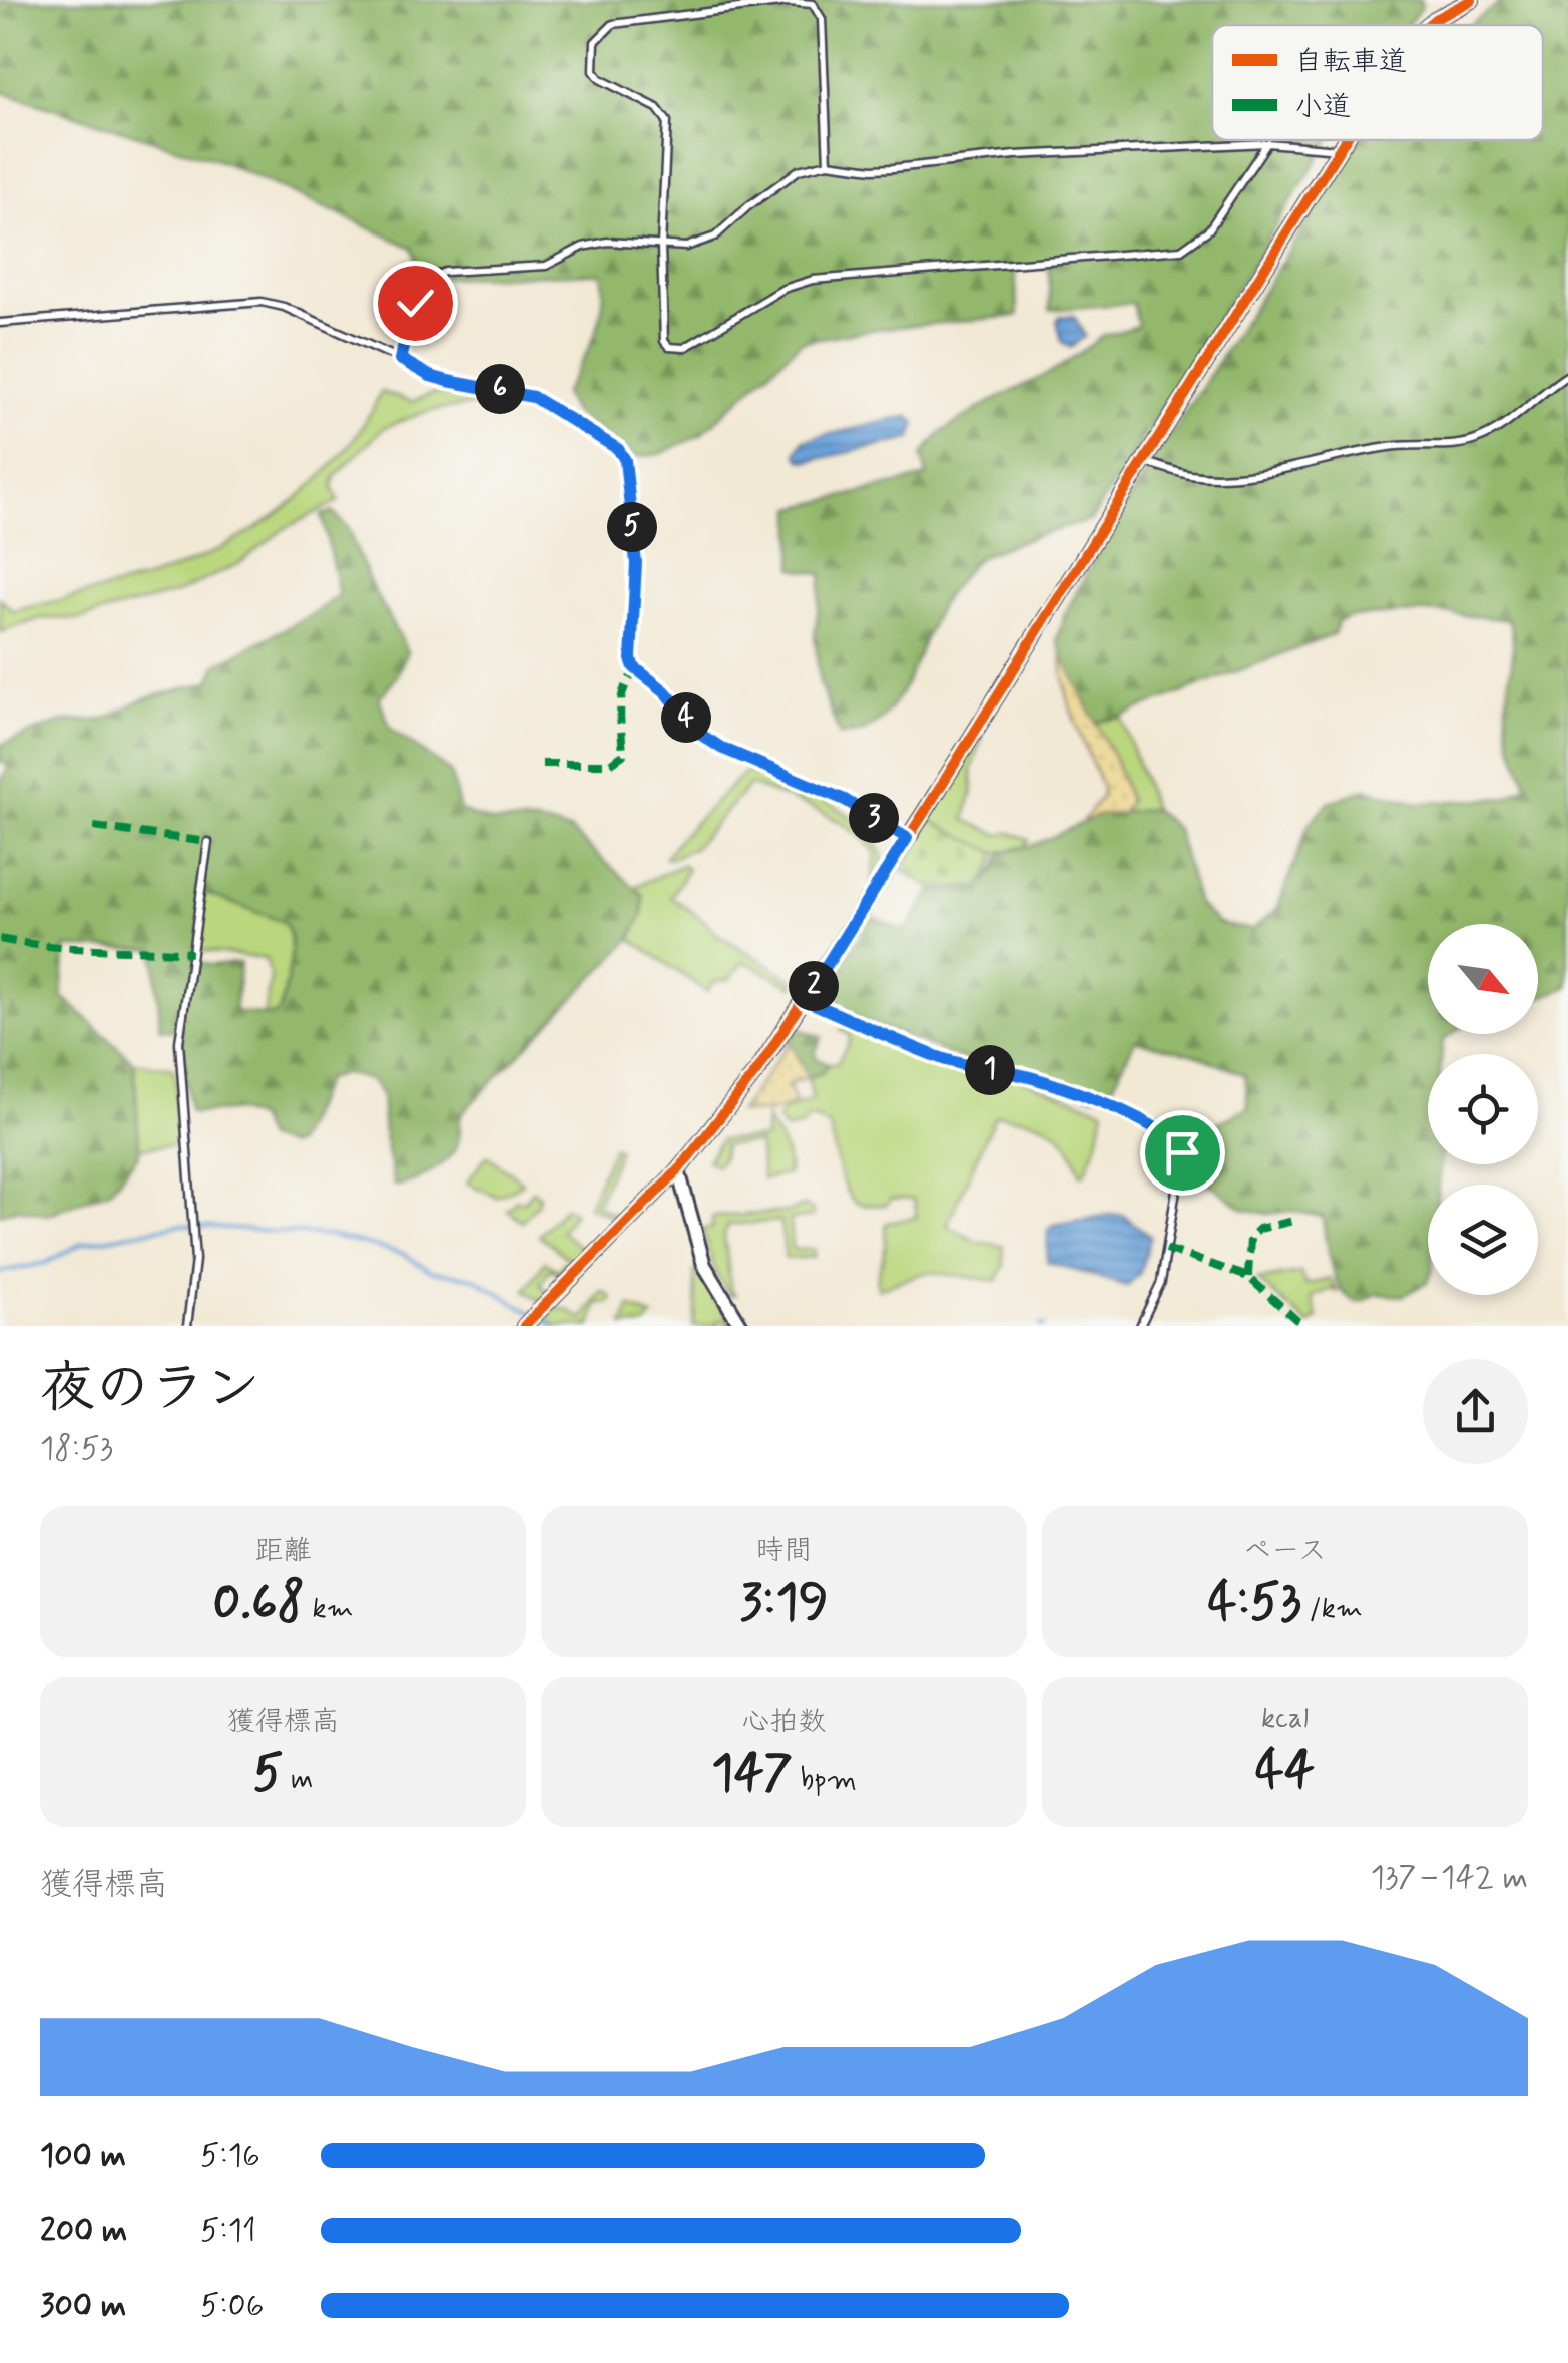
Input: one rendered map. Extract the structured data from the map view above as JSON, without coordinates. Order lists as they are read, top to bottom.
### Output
{
  "legend": ["自転車道", "小道"],
  "north": "bottom right",
  "page": {
    "pins": [
      "6",
      "5",
      "4",
      "3",
      "2",
      "1"
    ],
    "heading": ["夜のラン", "18:53"],
    "stats": [
      ["距離", "0.68 km"],
      ["時間", "3:19"],
      ["ペース", "4:53 /km"],
      ["獲得標高", "5 m"],
      ["心拍数", "147 bpm"],
      ["kcal", "44"]
    ],
    "chart": ["獲得標高", "137–142 m"],
    "list": [
      {
        "name": "100 m",
        "note": "5:16"
      },
      {
        "name": "200 m",
        "note": "5:11"
      },
      {
        "name": "300 m",
        "note": "5:06"
      }
    ]
  }
}
